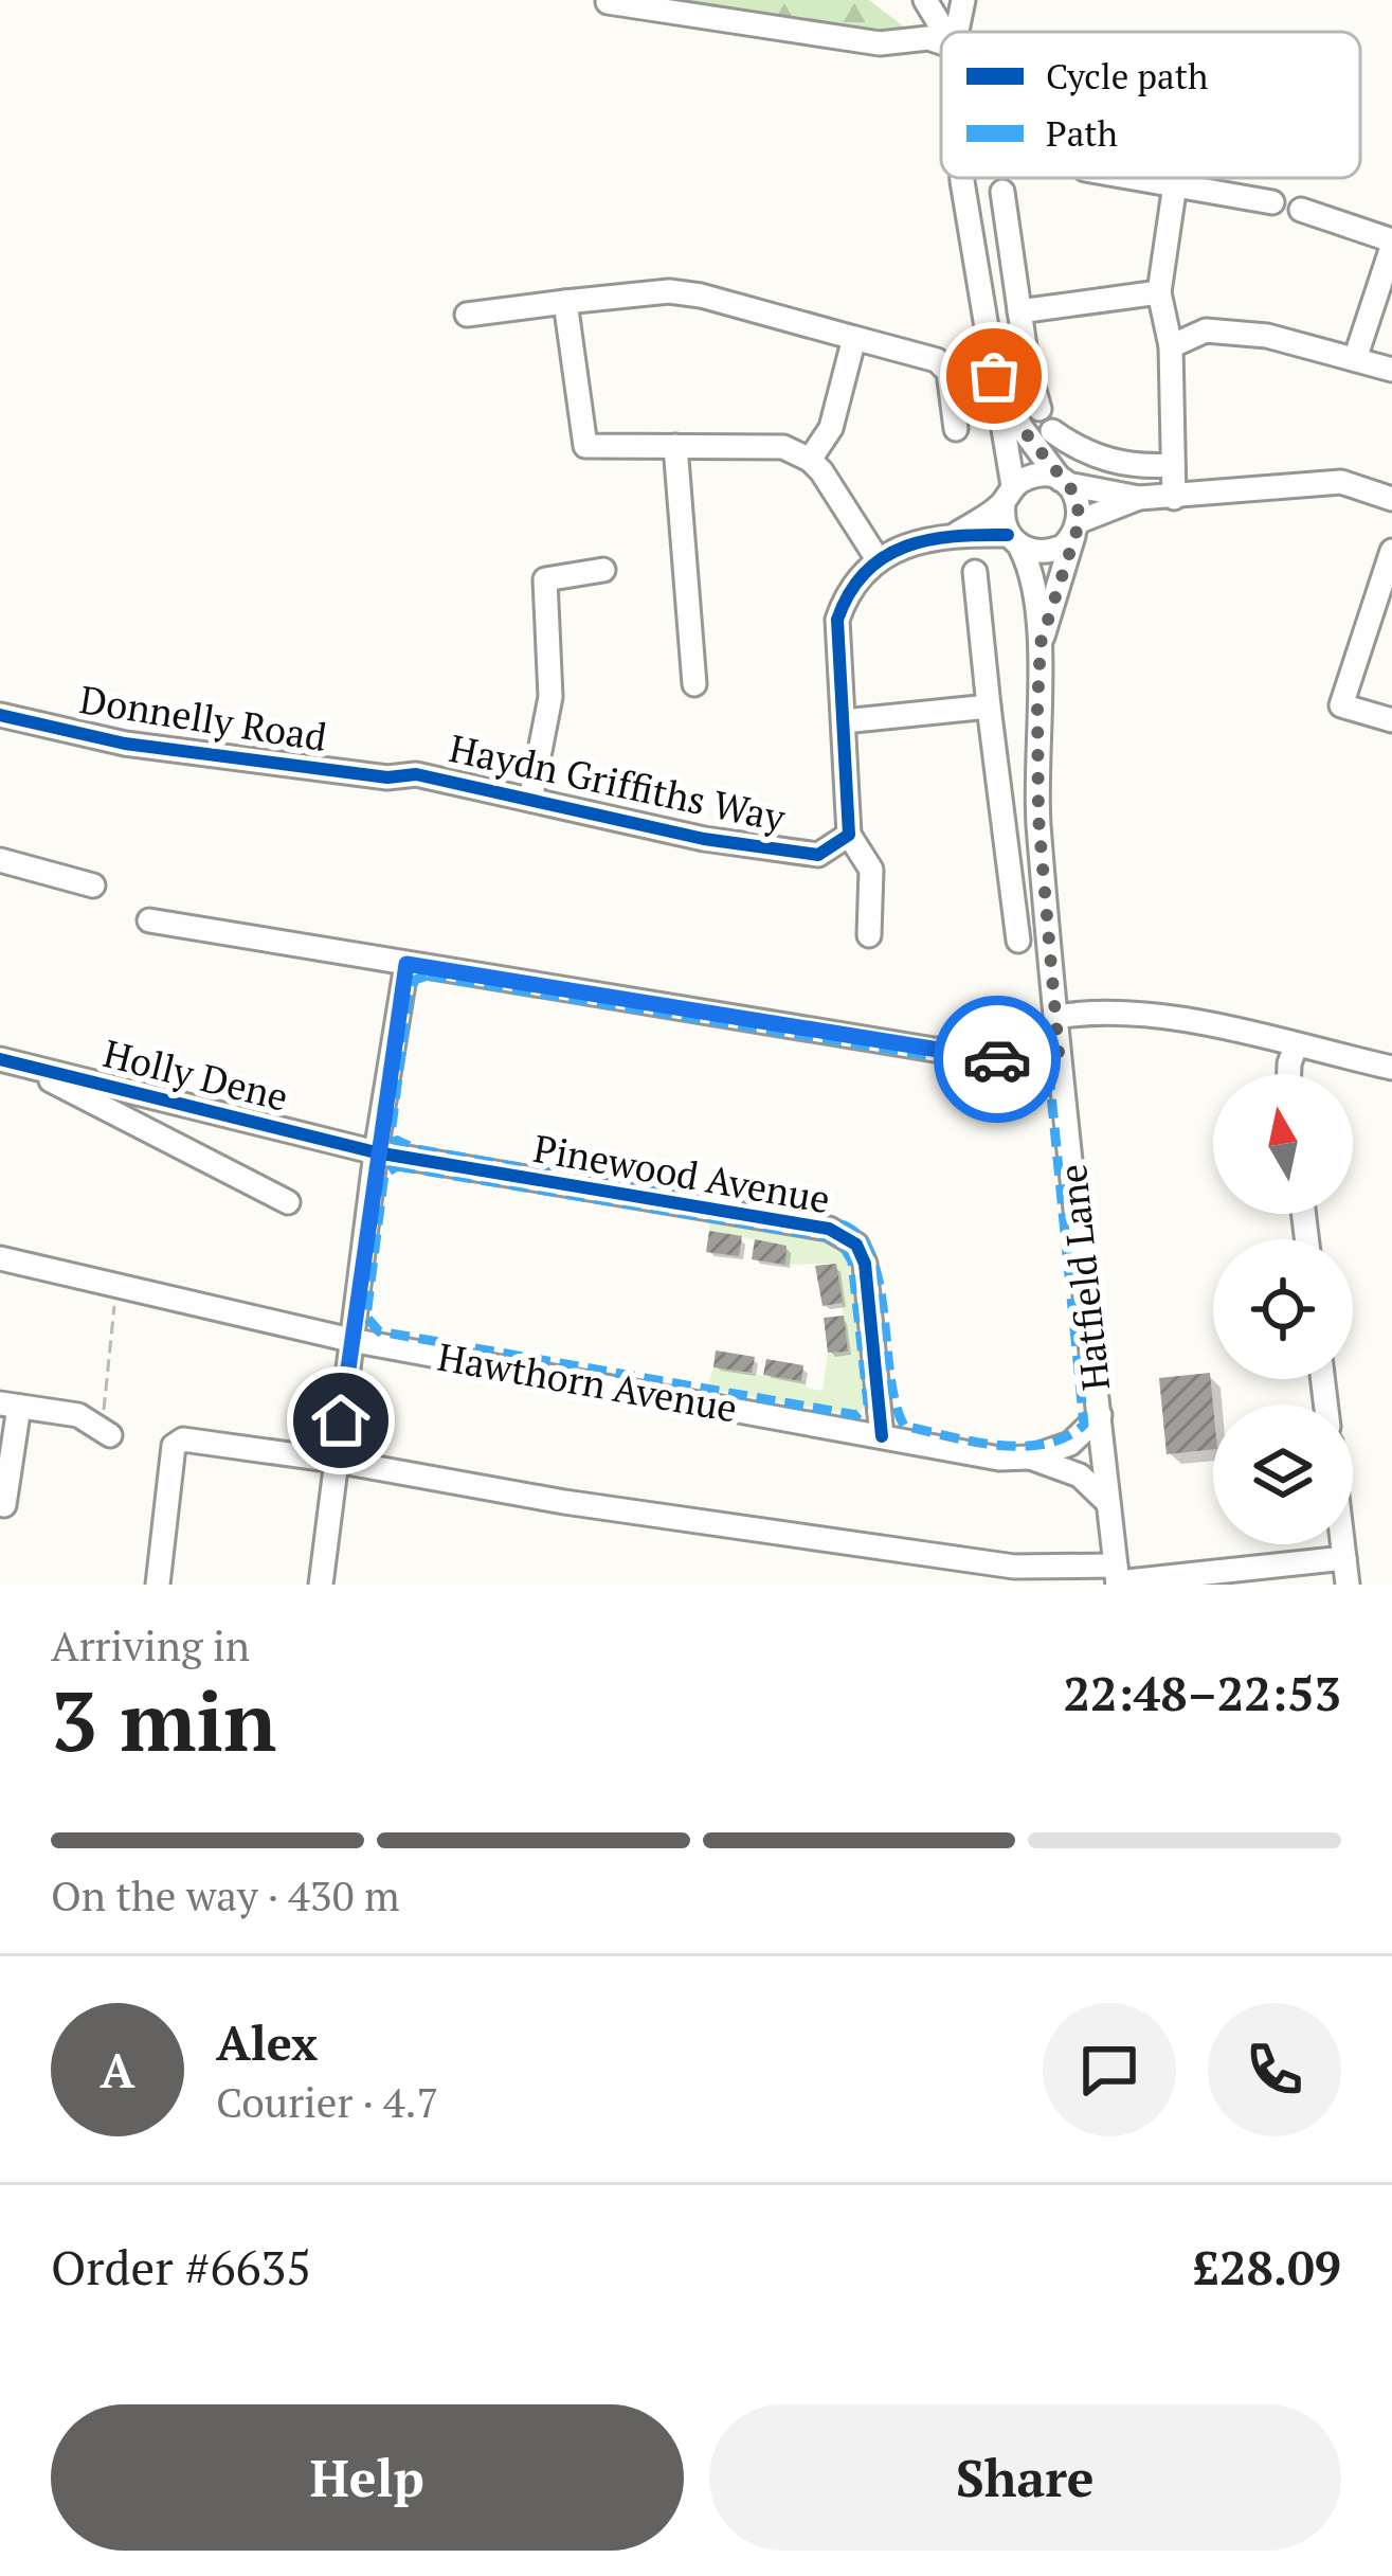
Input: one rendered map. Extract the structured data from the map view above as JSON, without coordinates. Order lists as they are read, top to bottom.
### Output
{
  "streets": {
    "street": [
      "Donnelly Road",
      "Haydn Griffiths Way",
      "Holly Dene",
      "Pinewood Avenue",
      "Hatfield Lane",
      "Hawthorn Avenue"
    ]
  },
  "crossings": [
    ["Donnelly Road", "Haydn Griffiths Way"],
    ["Holly Dene", "Pinewood Avenue"],
    ["Pinewood Avenue", "Hawthorn Avenue"],
    ["Hatfield Lane", "Hawthorn Avenue"]
  ],
  "legend": ["Cycle path", "Path"],
  "north": "top",
  "page": {
    "heading": ["3 min", "Arriving in", "22:48–22:53"],
    "panel": [
      "Alex",
      "Courier · 4.7",
      "Order #6635",
      "£28.09"
    ],
    "bar": "On the way · 430 m",
    "round": "A",
    "buttons": ["Help", "Share"]
  }
}
